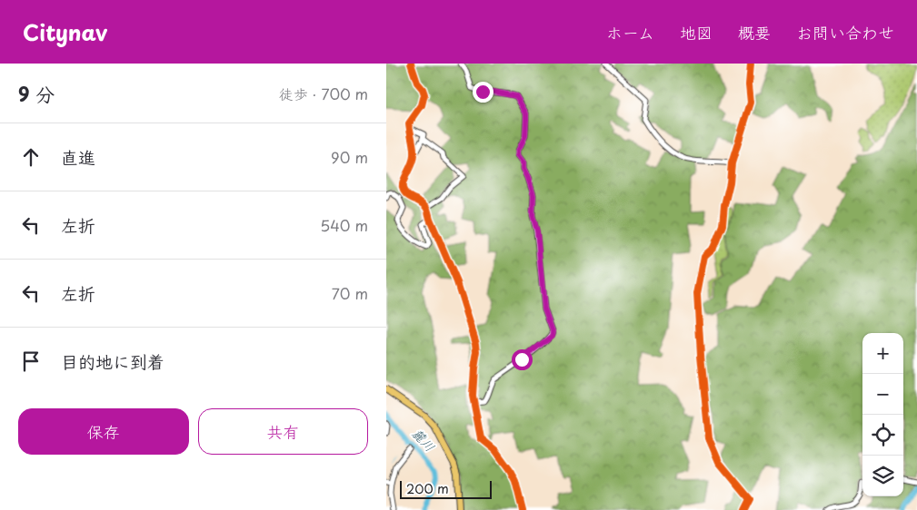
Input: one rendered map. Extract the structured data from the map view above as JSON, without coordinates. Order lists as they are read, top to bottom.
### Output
{
  "water": ["麓川"],
  "scale_bar": "200 m",
  "page": {
    "header": "Citynav",
    "nav": [
      "ホーム",
      "地図",
      "概要",
      "お問い合わせ"
    ],
    "heading": ["9 分", "徒歩 · 700 m"],
    "list": [
      ["直進", "90 m"],
      ["左折", "540 m"],
      ["左折", "70 m"],
      "目的地に到着"
    ],
    "map_buttons": ["+", "−"],
    "buttons": ["保存", "共有"],
    "scale": "200 m"
  }
}
